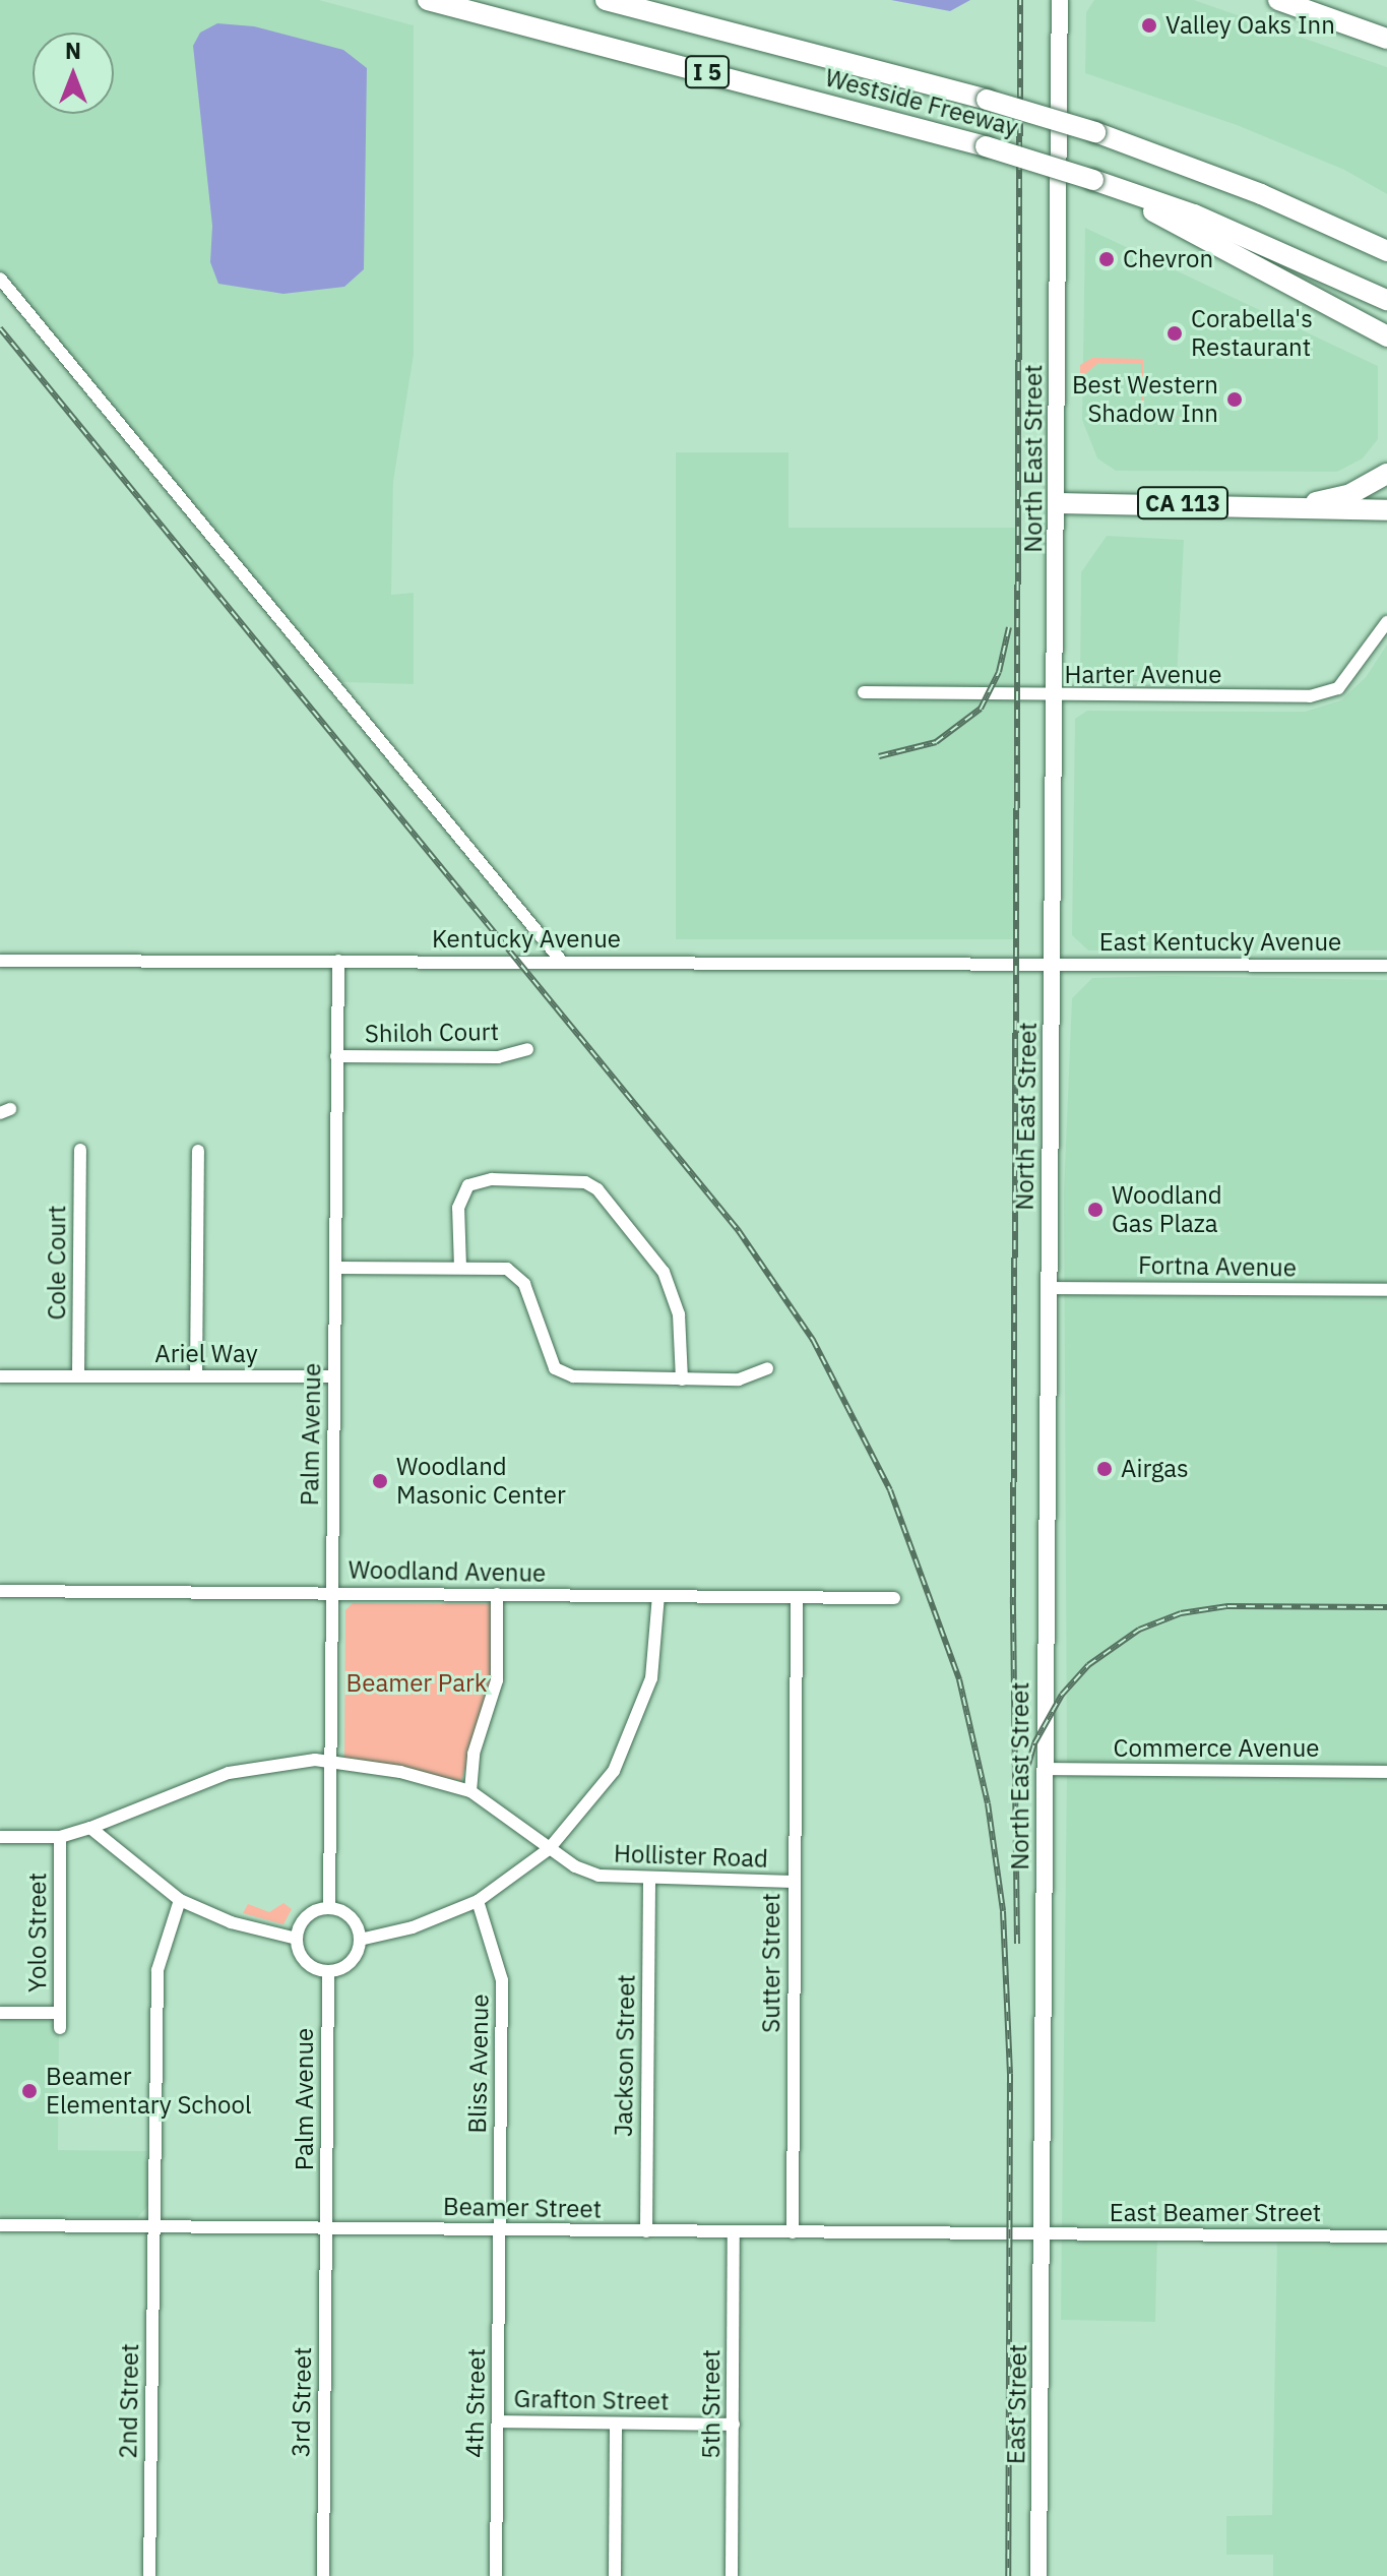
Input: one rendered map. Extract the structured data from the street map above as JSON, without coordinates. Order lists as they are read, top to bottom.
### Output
{
  "streets": {
    "highway": ["I 5", "Westside Freeway", "CA 113"],
    "main road": ["North East Street", "East Street"],
    "street": [
      "Harter Avenue",
      "Kentucky Avenue",
      "East Kentucky Avenue",
      "Shiloh Court",
      "Cole Court",
      "Fortna Avenue",
      "Ariel Way",
      "Palm Avenue",
      "Woodland Avenue",
      "Commerce Avenue",
      "Hollister Road",
      "Yolo Street",
      "Sutter Street",
      "Jackson Street",
      "Bliss Avenue",
      "Beamer Street",
      "East Beamer Street",
      "Grafton Street",
      "2nd Street",
      "3rd Street",
      "4th Street",
      "5th Street"
    ]
  },
  "crossings": [
    ["North East Street", "CA 113"],
    ["North East Street", "Harter Avenue"],
    ["North East Street", "Kentucky Avenue"],
    ["North East Street", "East Kentucky Avenue"],
    ["North East Street", "Fortna Avenue"],
    ["North East Street", "Commerce Avenue"],
    ["North East Street", "Beamer Street"],
    ["North East Street", "East Beamer Street"],
    ["North East Street", "East Street"],
    ["Kentucky Avenue", "East Kentucky Avenue"],
    ["Kentucky Avenue", "Palm Avenue"],
    ["Shiloh Court", "Palm Avenue"],
    ["Cole Court", "Ariel Way"],
    ["Ariel Way", "Palm Avenue"],
    ["Palm Avenue", "Woodland Avenue"],
    ["Palm Avenue", "Hollister Road"],
    ["Palm Avenue", "Beamer Street"],
    ["Palm Avenue", "3rd Street"],
    ["Woodland Avenue", "Sutter Street"],
    ["Hollister Road", "Yolo Street"],
    ["Hollister Road", "Sutter Street"],
    ["Hollister Road", "Jackson Street"],
    ["Sutter Street", "Beamer Street"],
    ["Jackson Street", "Beamer Street"],
    ["Bliss Avenue", "Beamer Street"],
    ["Bliss Avenue", "4th Street"],
    ["Beamer Street", "East Beamer Street"],
    ["Beamer Street", "2nd Street"],
    ["Beamer Street", "3rd Street"],
    ["Beamer Street", "4th Street"],
    ["Beamer Street", "5th Street"],
    ["Beamer Street", "East Street"],
    ["East Beamer Street", "East Street"],
    ["Grafton Street", "4th Street"],
    ["Grafton Street", "5th Street"]
  ],
  "parks": ["Beamer Park"],
  "places": [
    "Valley Oaks Inn",
    "Chevron",
    "Corabella's Restaurant",
    "Best Western Shadow Inn",
    "Woodland Gas Plaza",
    "Airgas",
    "Woodland Masonic Center",
    "Beamer Elementary School"
  ],
  "north": "top"
}
